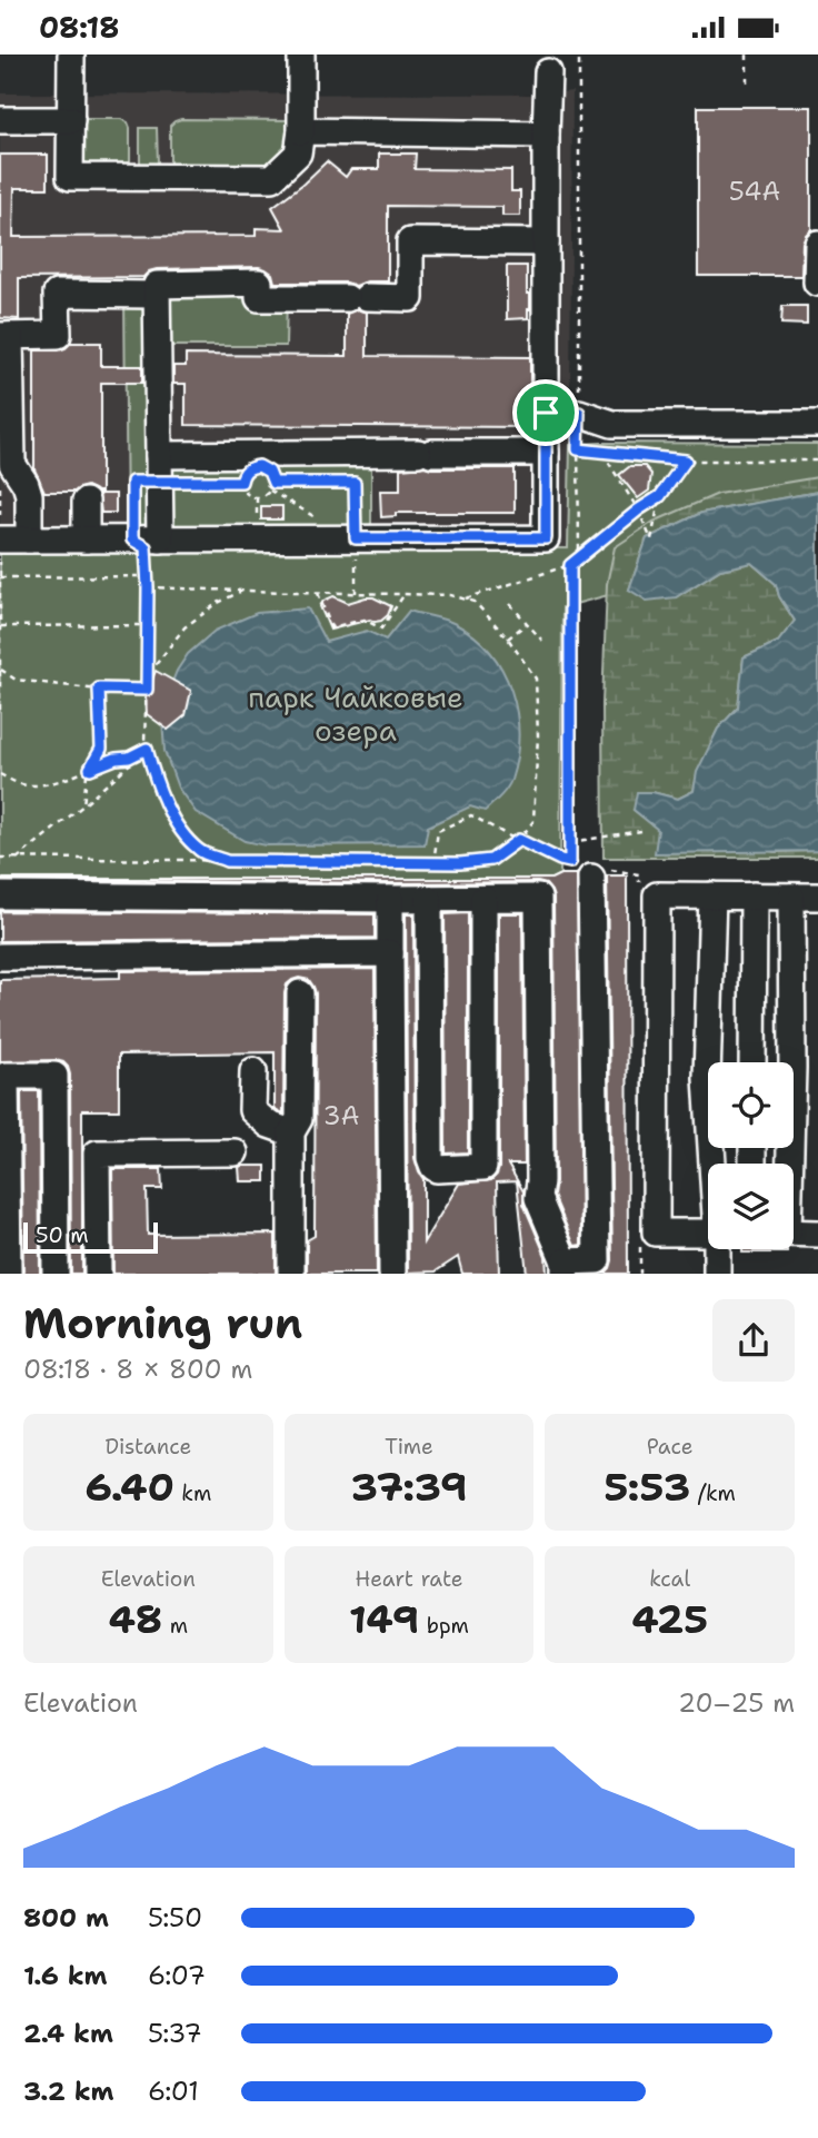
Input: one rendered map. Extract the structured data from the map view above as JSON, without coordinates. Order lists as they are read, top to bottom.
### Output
{
  "parks": ["парк Чайковые озера"],
  "house_numbers": ["54А", "3А"],
  "scale_bar": "50 m",
  "page": {
    "status": "08:18",
    "scale": "50 m",
    "heading": ["Morning run", "08:18 · 8 × 800 m"],
    "stats": [
      ["Distance", "6.40 km"],
      ["Time", "37:39"],
      ["Pace", "5:53 /km"],
      ["Elevation", "48 m"],
      ["Heart rate", "149 bpm"],
      ["kcal", "425"]
    ],
    "chart": ["Elevation", "20–25 m"],
    "list": [
      {
        "name": "800 m",
        "note": "5:50"
      },
      {
        "name": "1.6 km",
        "note": "6:07"
      },
      {
        "name": "2.4 km",
        "note": "5:37"
      },
      {
        "name": "3.2 km",
        "note": "6:01"
      }
    ]
  }
}
